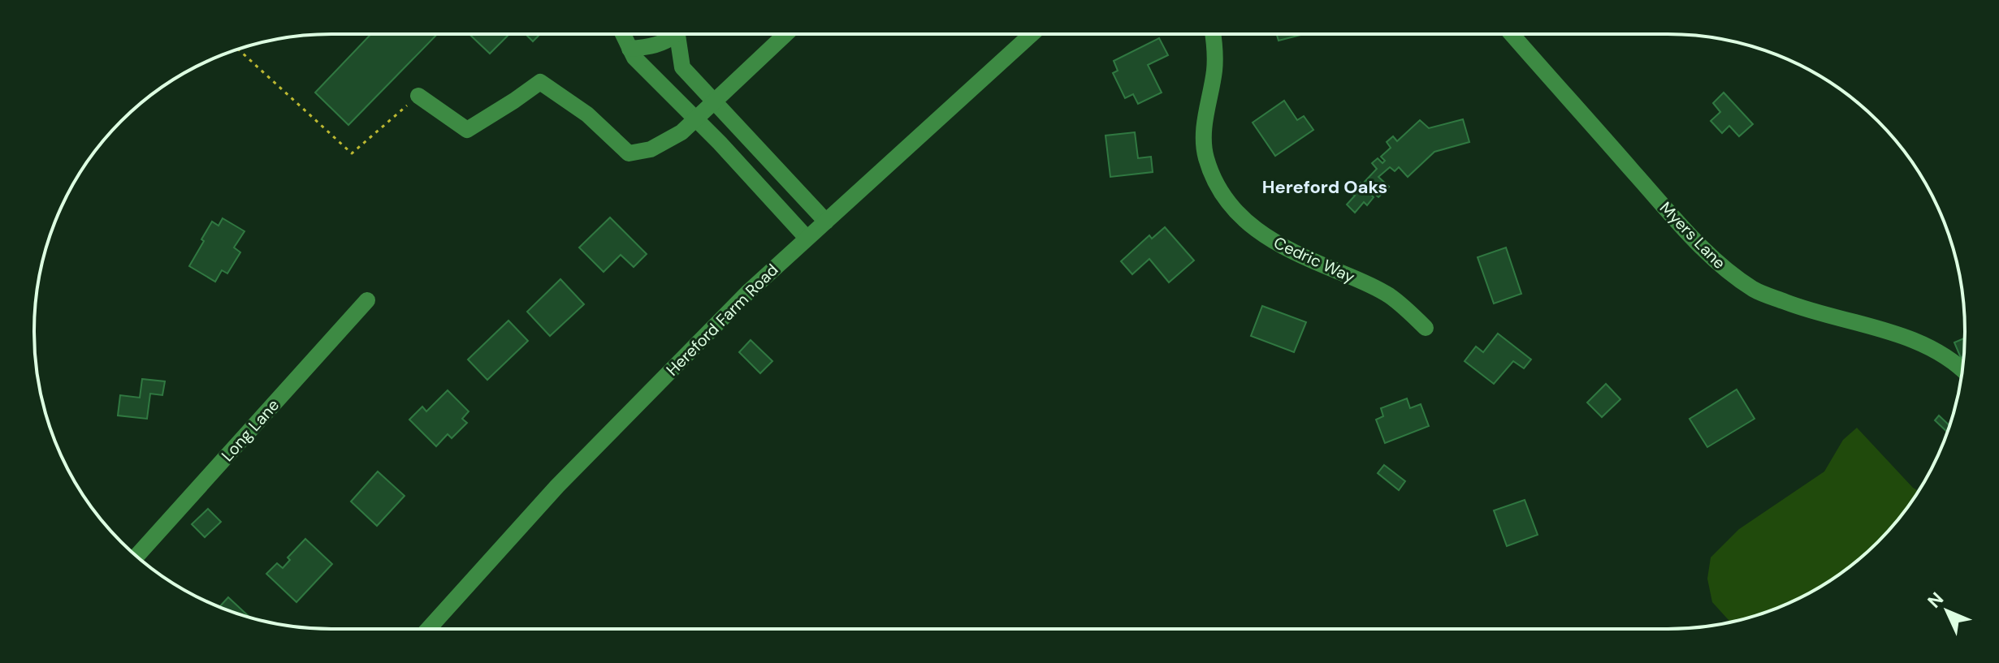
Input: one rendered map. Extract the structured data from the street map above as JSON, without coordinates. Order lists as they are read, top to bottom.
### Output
{
  "streets": {
    "street": [
      "Myers Lane",
      "Cedric Way",
      "Hereford Farm Road",
      "Long Lane"
    ]
  },
  "districts": ["Hereford Oaks"],
  "north": "top left"
}
